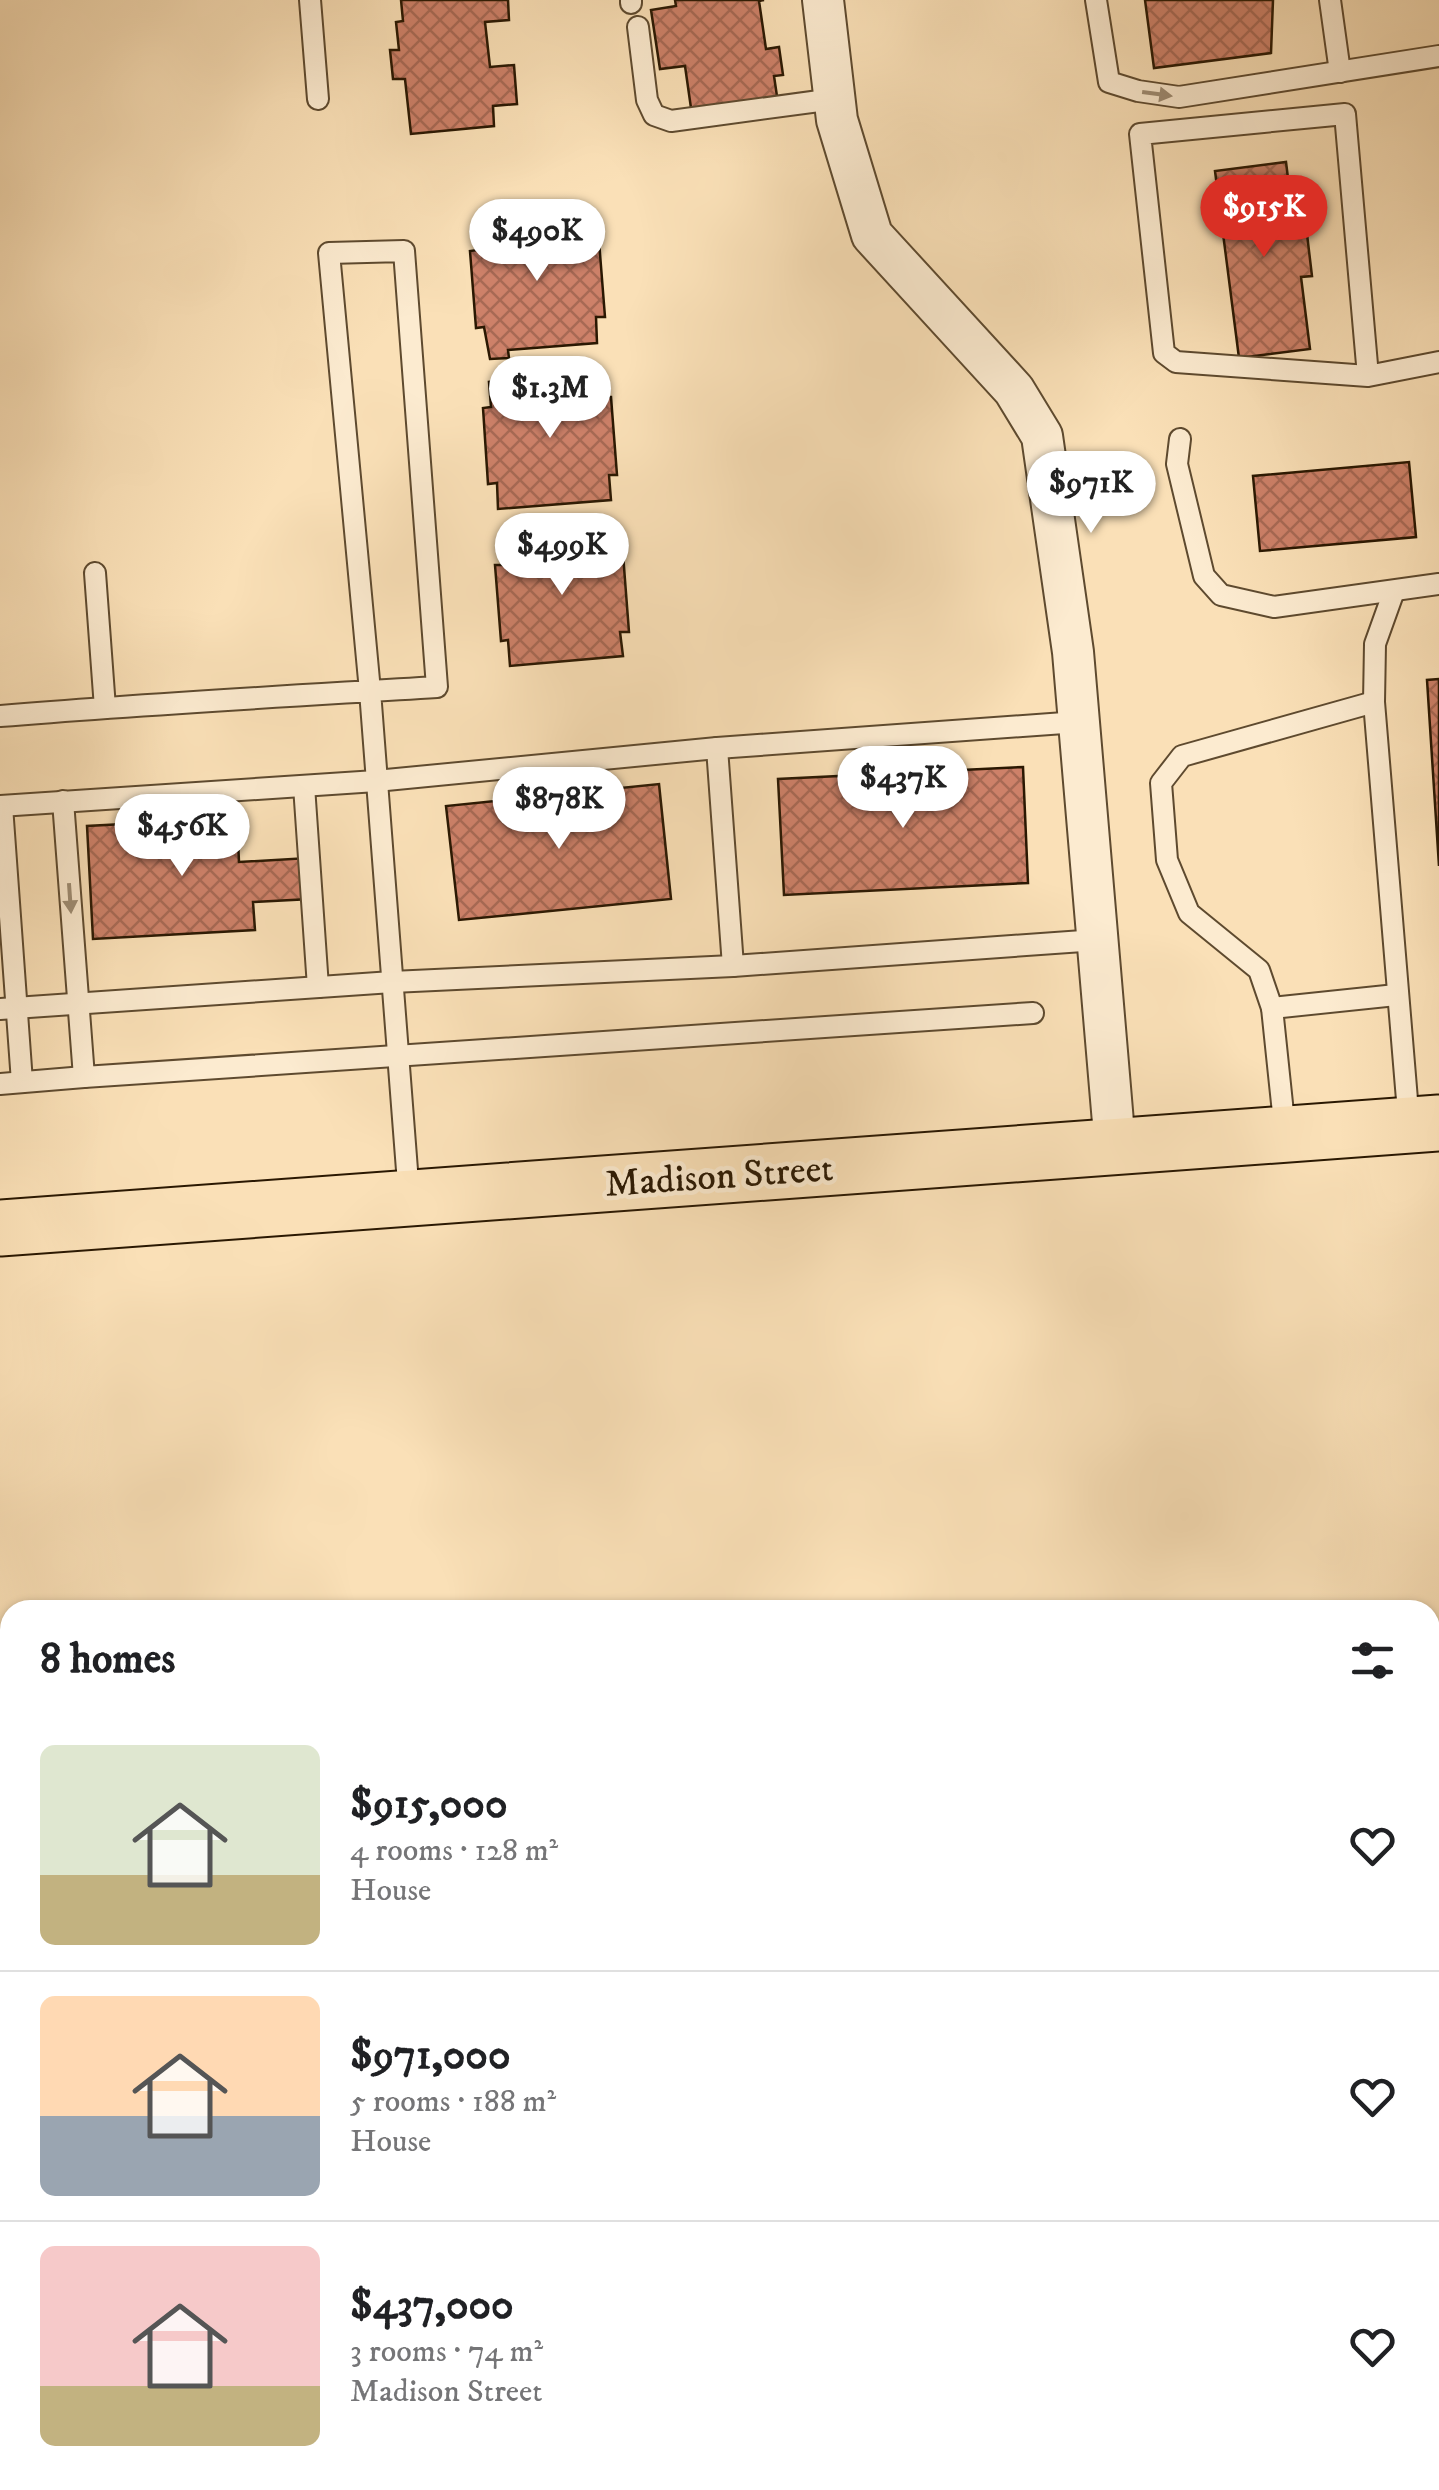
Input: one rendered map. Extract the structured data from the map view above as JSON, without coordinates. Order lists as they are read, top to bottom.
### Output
{
  "streets": {
    "main road": ["Madison Street"]
  },
  "page": {
    "price": [
      "$915K",
      "$490K",
      "$1.3M",
      "$971K",
      "$499K",
      "$437K",
      "$878K",
      "$456K"
    ],
    "heading": "8 homes",
    "list": [
      {
        "name": "$915,000",
        "note": "4 rooms · 128 m² · House"
      },
      {
        "name": "$971,000",
        "note": "5 rooms · 188 m² · House"
      },
      {
        "name": "$437,000",
        "note": "3 rooms · 74 m² · Madison Street"
      }
    ]
  }
}
